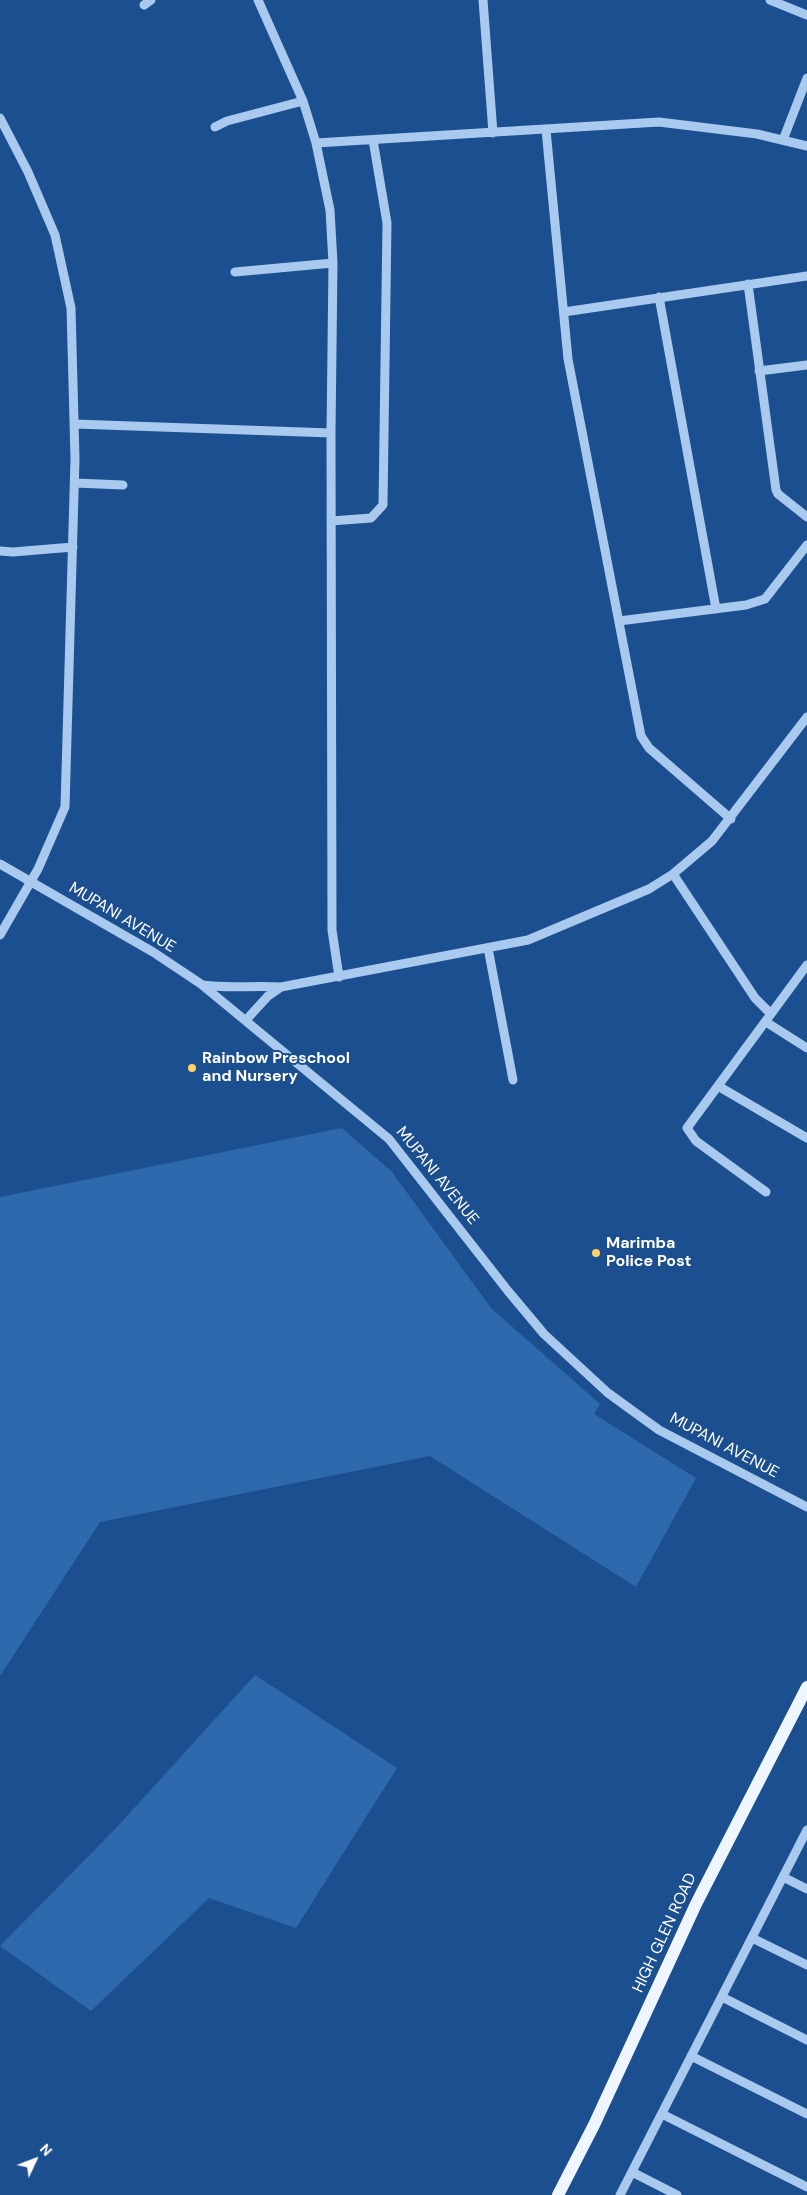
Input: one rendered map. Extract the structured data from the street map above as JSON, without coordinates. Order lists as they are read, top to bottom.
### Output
{
  "streets": {
    "main road": ["HIGH GLEN ROAD"],
    "street": ["MUPANI AVENUE"]
  },
  "places": ["Rainbow Preschool and Nursery", "Marimba Police Post"],
  "north": "top right"
}
